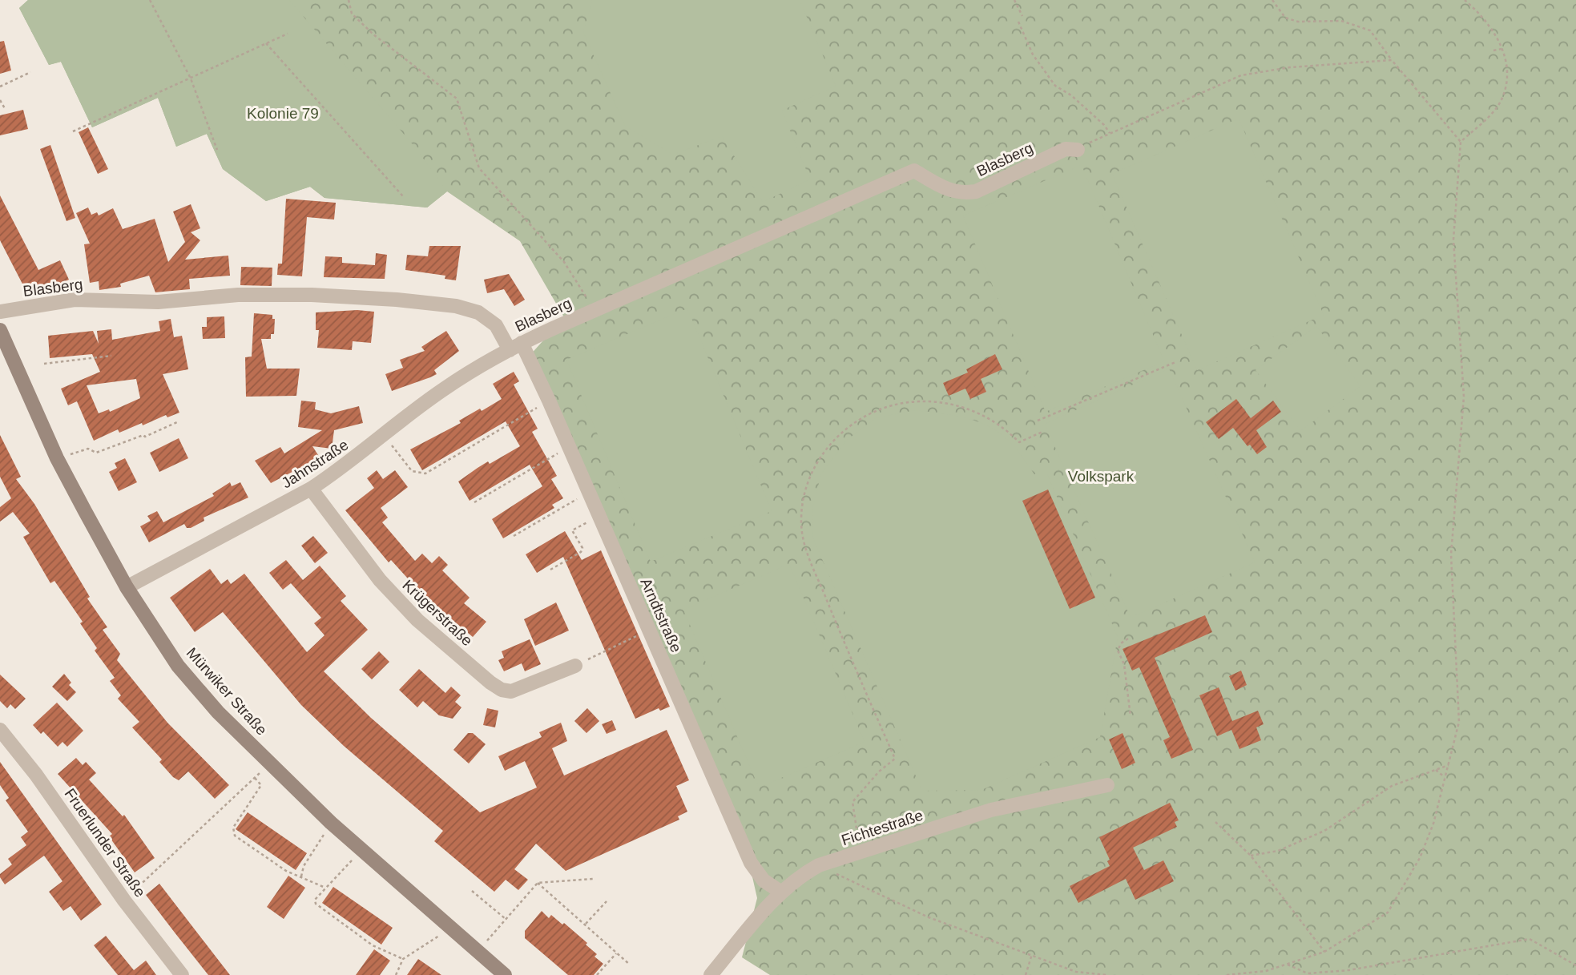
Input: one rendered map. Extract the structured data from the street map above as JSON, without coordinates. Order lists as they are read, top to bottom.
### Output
{
  "streets": {
    "main road": ["Mürwiker Straße"],
    "street": [
      "Blasberg",
      "Jahnstraße",
      "Krügerstraße",
      "Arndtstraße",
      "Fichtestraße",
      "Fruerlunder Straße"
    ]
  },
  "crossings": [
    ["Blasberg", "Jahnstraße"],
    ["Blasberg", "Arndtstraße"],
    ["Jahnstraße", "Krügerstraße"],
    ["Jahnstraße", "Arndtstraße"],
    ["Jahnstraße", "Mürwiker Straße"],
    ["Arndtstraße", "Fichtestraße"]
  ],
  "parks": ["Kolonie 79", "Volkspark"]
}
